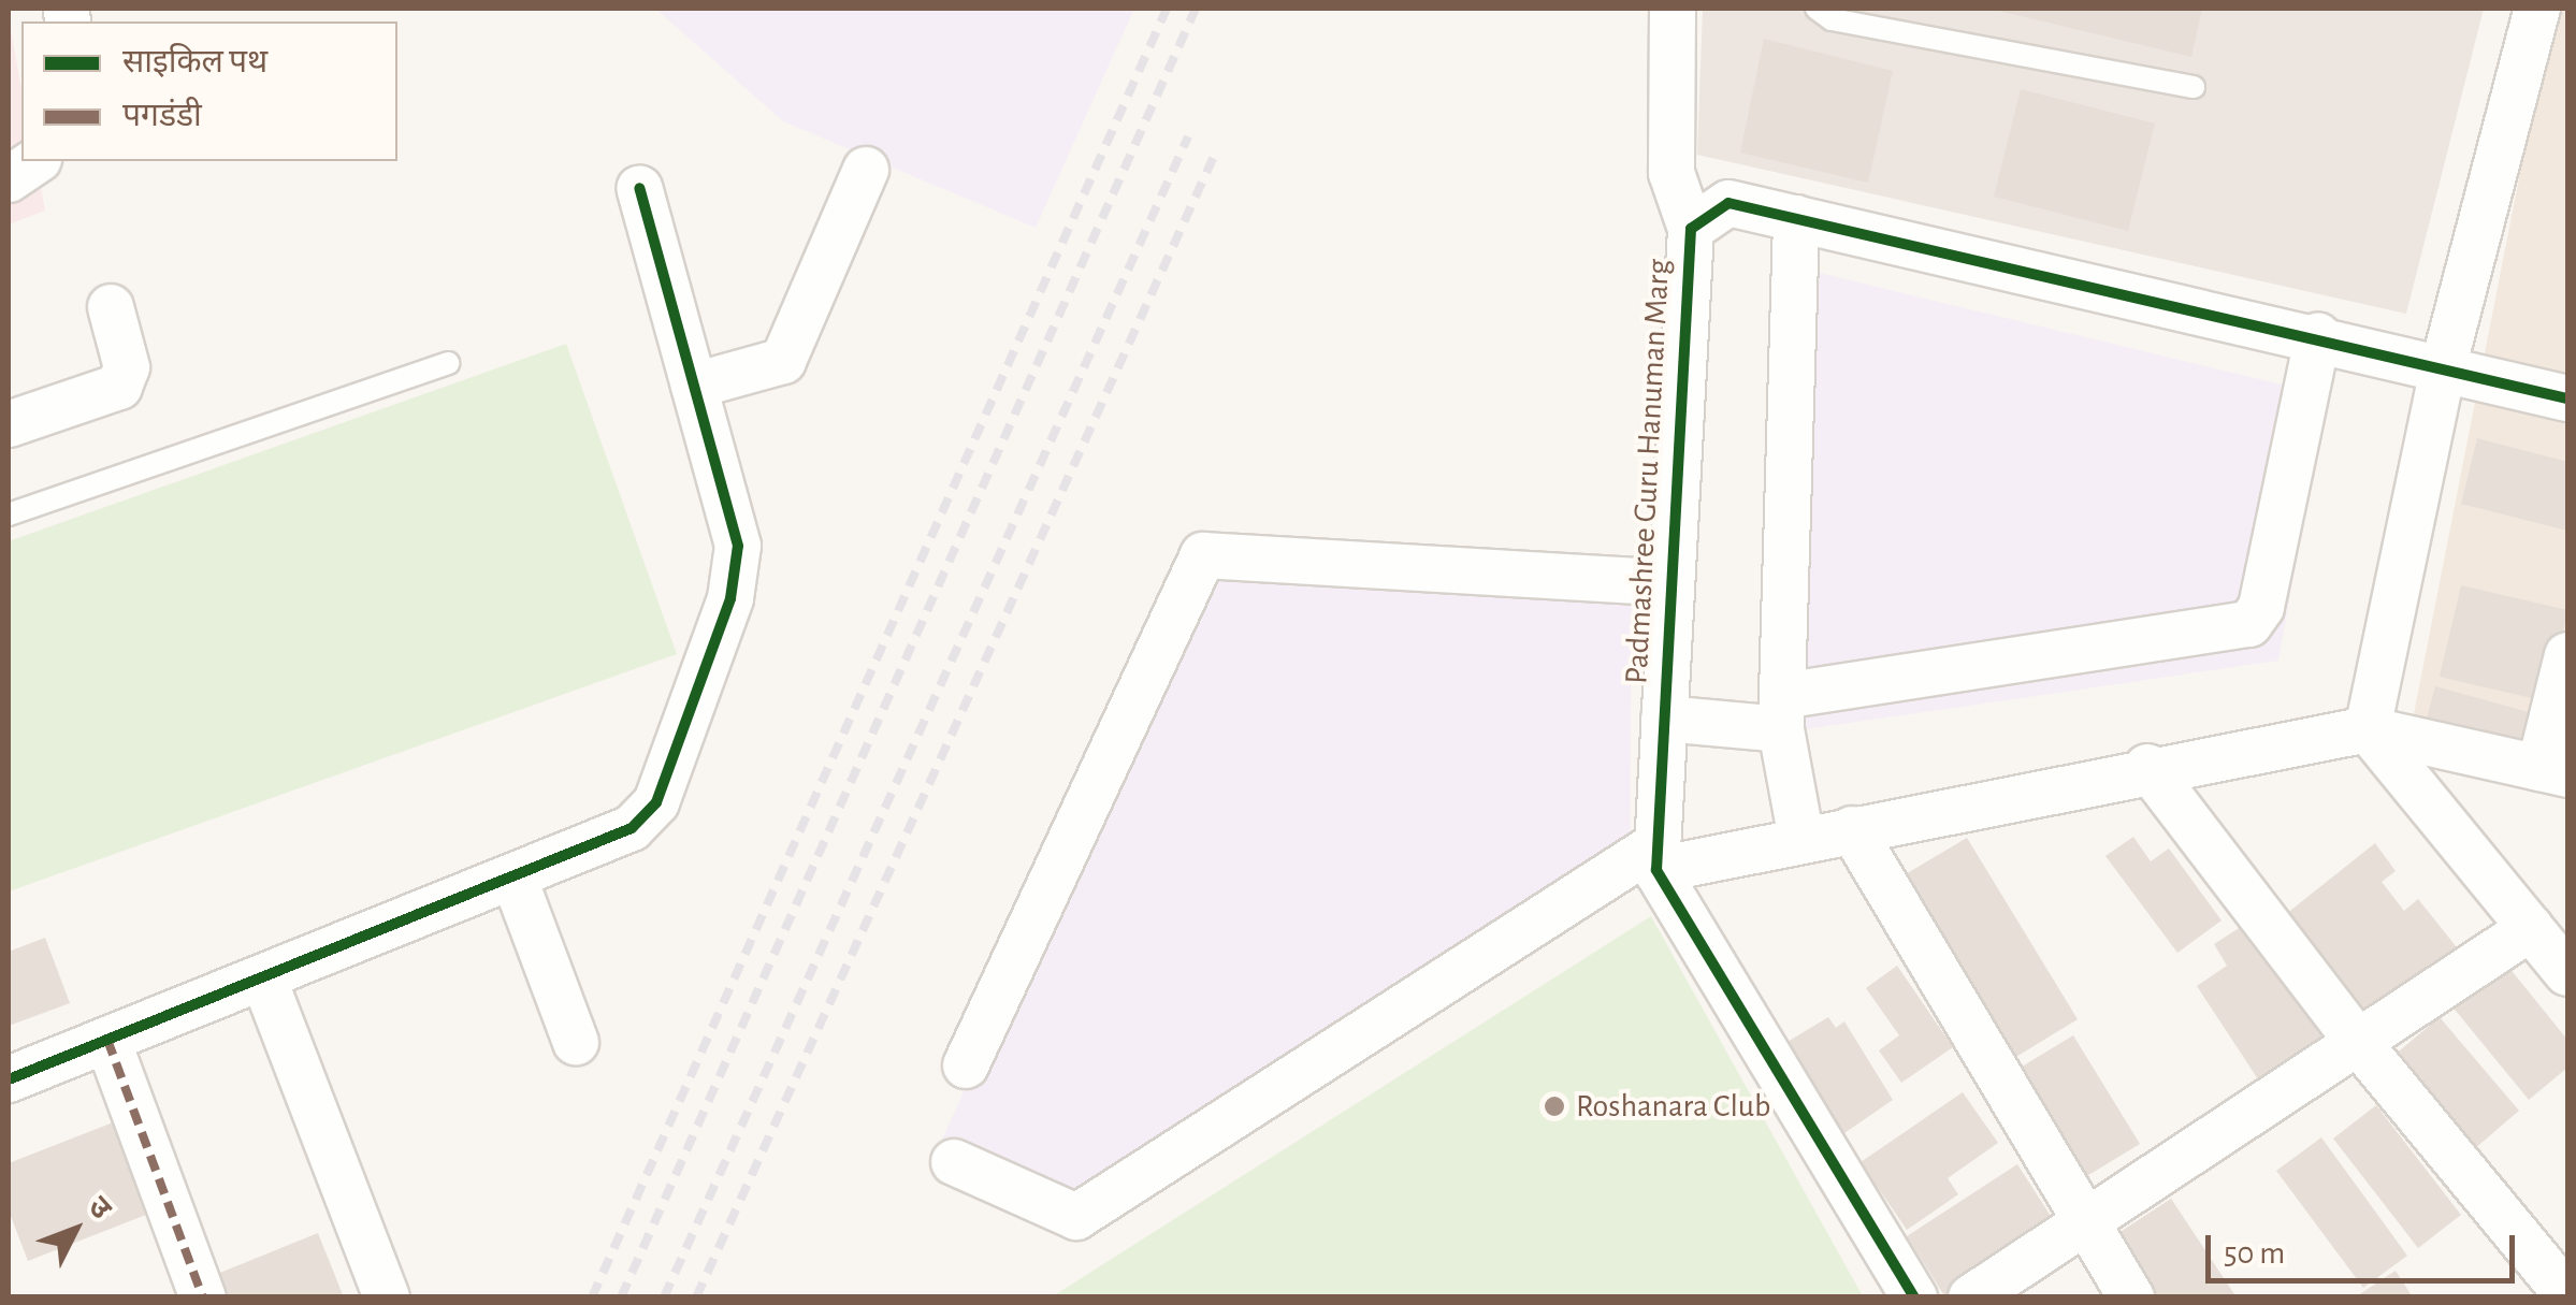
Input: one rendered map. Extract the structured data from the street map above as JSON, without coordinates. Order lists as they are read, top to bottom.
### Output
{
  "streets": {
    "street": ["Padmashree Guru Hanuman Marg"]
  },
  "places": ["Roshanara Club"],
  "legend": ["साइकिल पथ", "पगडंडी"],
  "scale_bar": "50 m",
  "north": "top right"
}
